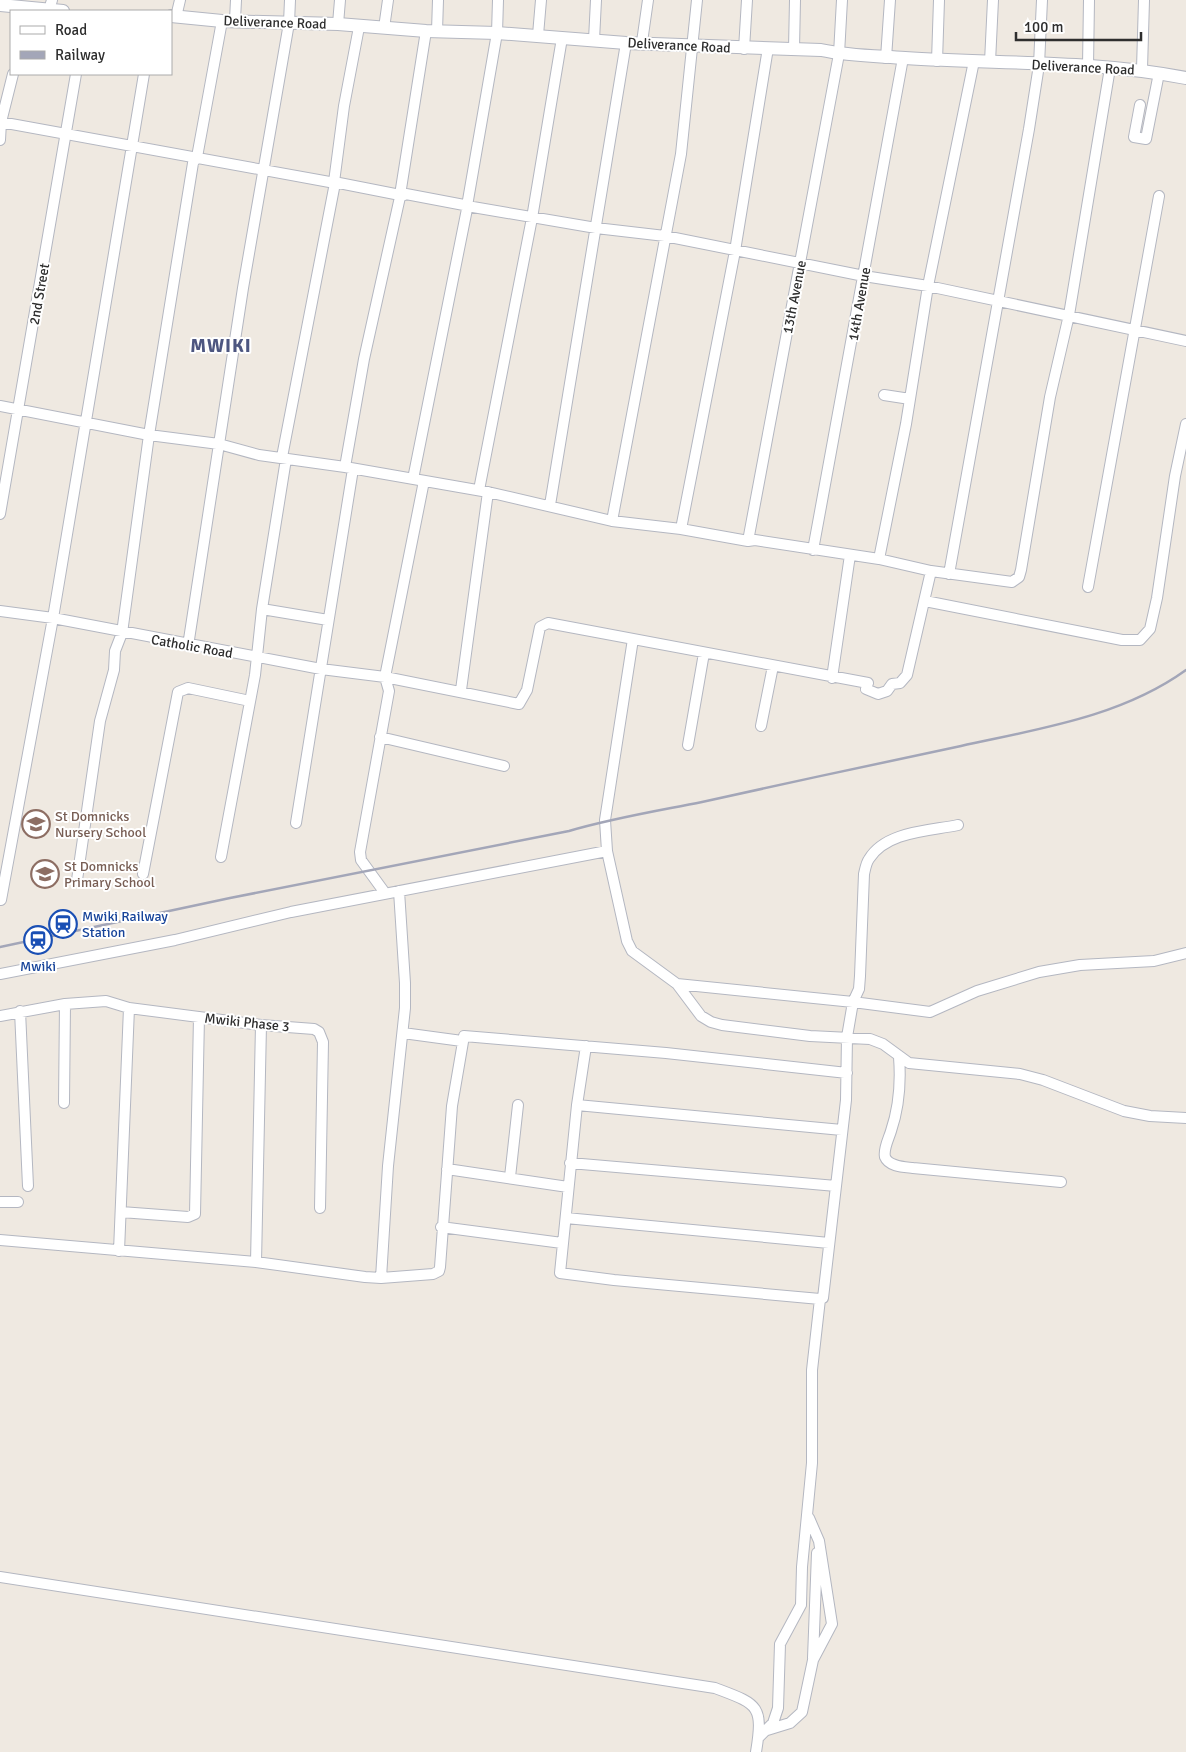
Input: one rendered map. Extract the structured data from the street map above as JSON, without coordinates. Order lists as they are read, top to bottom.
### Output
{
  "streets": {
    "street": [
      "Deliverance Road",
      "2nd Street",
      "13th Avenue",
      "14th Avenue",
      "Catholic Road",
      "Mwiki Phase 3"
    ]
  },
  "crossings": [
    ["Deliverance Road", "13th Avenue"],
    ["Deliverance Road", "14th Avenue"]
  ],
  "districts": ["MWIKI"],
  "places": {
    "school or university": ["St Domnicks Nursery School", "St Domnicks Primary School"],
    "station": ["Mwiki Railway Station", "Mwiki"]
  },
  "legend": ["Road", "Railway"],
  "scale_bar": "100 m"
}
